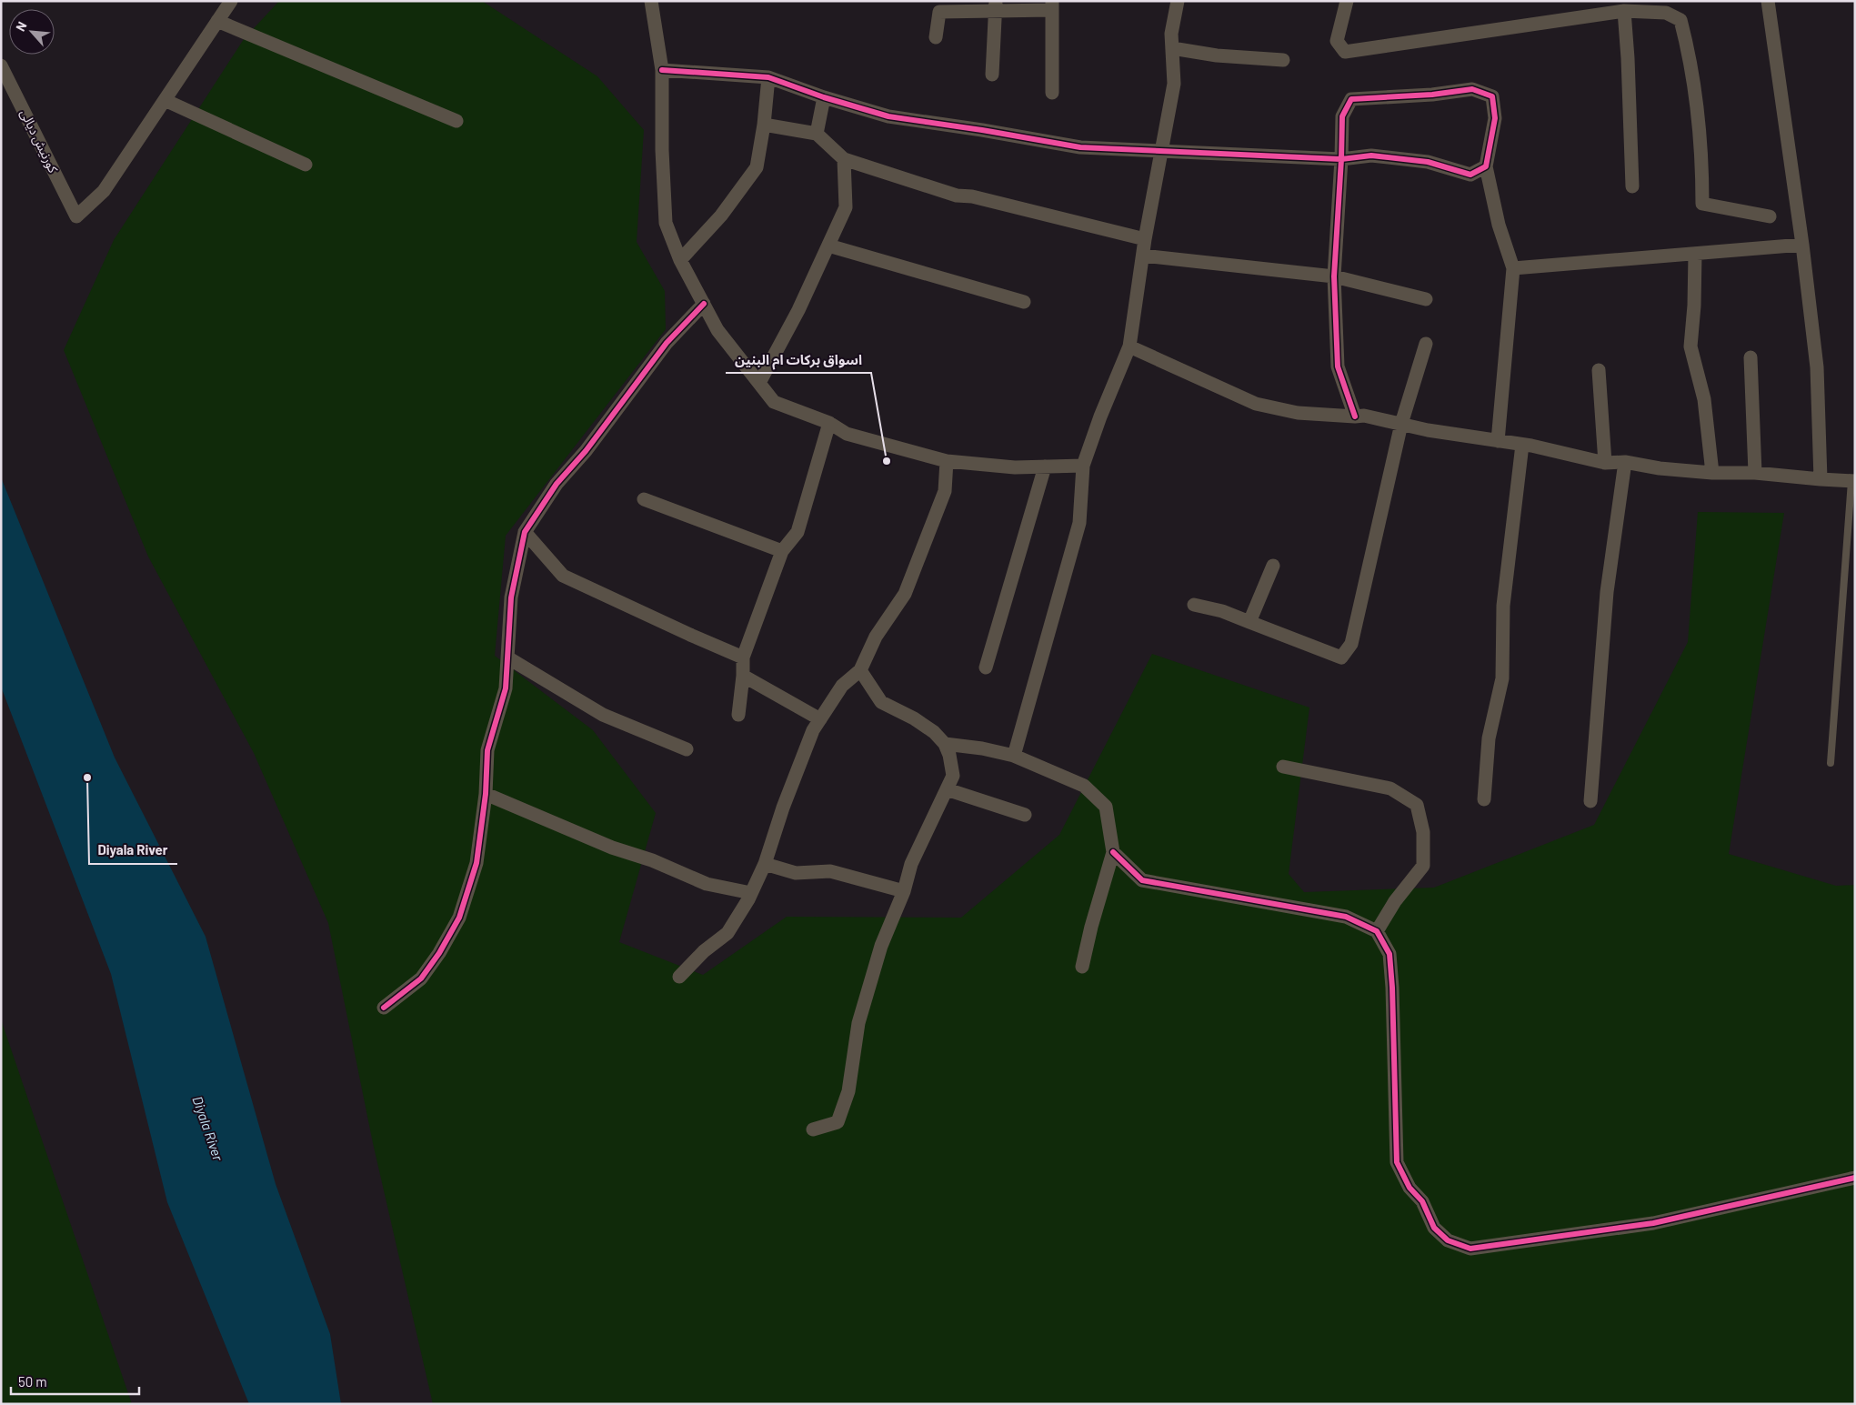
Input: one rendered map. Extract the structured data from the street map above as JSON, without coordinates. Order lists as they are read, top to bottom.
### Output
{
  "streets": {
    "street": ["كورنيش ديالى"]
  },
  "water": ["Diyala River"],
  "places": ["اسواق بركات ام البنين", "Diyala River"],
  "scale_bar": "50 m",
  "north": "top left"
}
